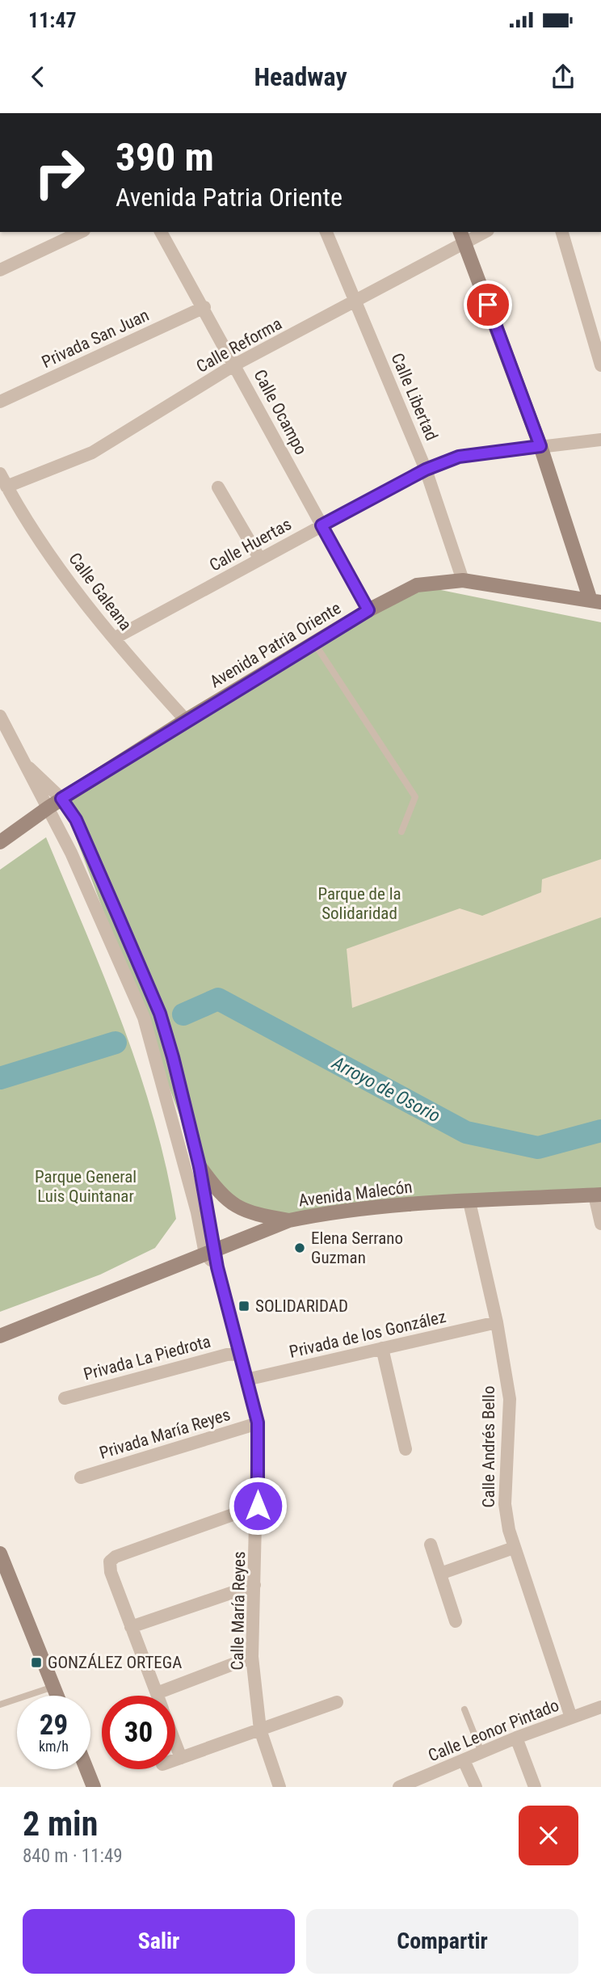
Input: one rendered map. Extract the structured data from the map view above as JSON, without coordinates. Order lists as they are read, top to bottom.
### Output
{
  "streets": {
    "street": [
      "Privada San Juan",
      "Calle Reforma",
      "Calle Libertad",
      "Calle Ocampo",
      "Calle Huertas",
      "Calle Galeana",
      "Avenida Patria Oriente",
      "Avenida Malecón",
      "Privada de los González",
      "Privada La Piedrota",
      "Privada María Reyes",
      "Calle Andrés Bello",
      "Calle María Reyes",
      "Calle Leonor Pintado"
    ]
  },
  "crossings": [
    ["Privada San Juan", "Calle Ocampo"],
    ["Calle Reforma", "Calle Libertad"],
    ["Calle Reforma", "Calle Ocampo"],
    ["Calle Reforma", "Calle Galeana"],
    ["Calle Libertad", "Calle Huertas"],
    ["Calle Libertad", "Avenida Patria Oriente"],
    ["Calle Ocampo", "Calle Huertas"],
    ["Calle Ocampo", "Avenida Patria Oriente"],
    ["Calle Huertas", "Calle Galeana"],
    ["Calle Galeana", "Avenida Patria Oriente"],
    ["Avenida Patria Oriente", "Calle María Reyes"],
    ["Avenida Malecón", "Calle Andrés Bello"],
    ["Avenida Malecón", "Calle María Reyes"],
    ["Privada de los González", "Calle Andrés Bello"],
    ["Privada de los González", "Calle María Reyes"],
    ["Privada La Piedrota", "Calle María Reyes"],
    ["Privada María Reyes", "Calle María Reyes"],
    ["Calle Andrés Bello", "Calle Leonor Pintado"]
  ],
  "water": ["Arroyo de Osorio"],
  "parks": ["Parque de la Solidaridad", "Parque General Luis Quintanar"],
  "places": {
    "other": ["Elena Serrano Guzman"],
    "transit": ["SOLIDARIDAD", "GONZÁLEZ ORTEGA"]
  },
  "page": {
    "status": "11:47",
    "header": "Headway",
    "turn": ["390 m", "Avenida Patria Oriente"],
    "speed": "29 km/h",
    "limit": "30",
    "heading": ["2 min", "840 m · 11:49"],
    "buttons": ["Salir", "Compartir"]
  }
}
